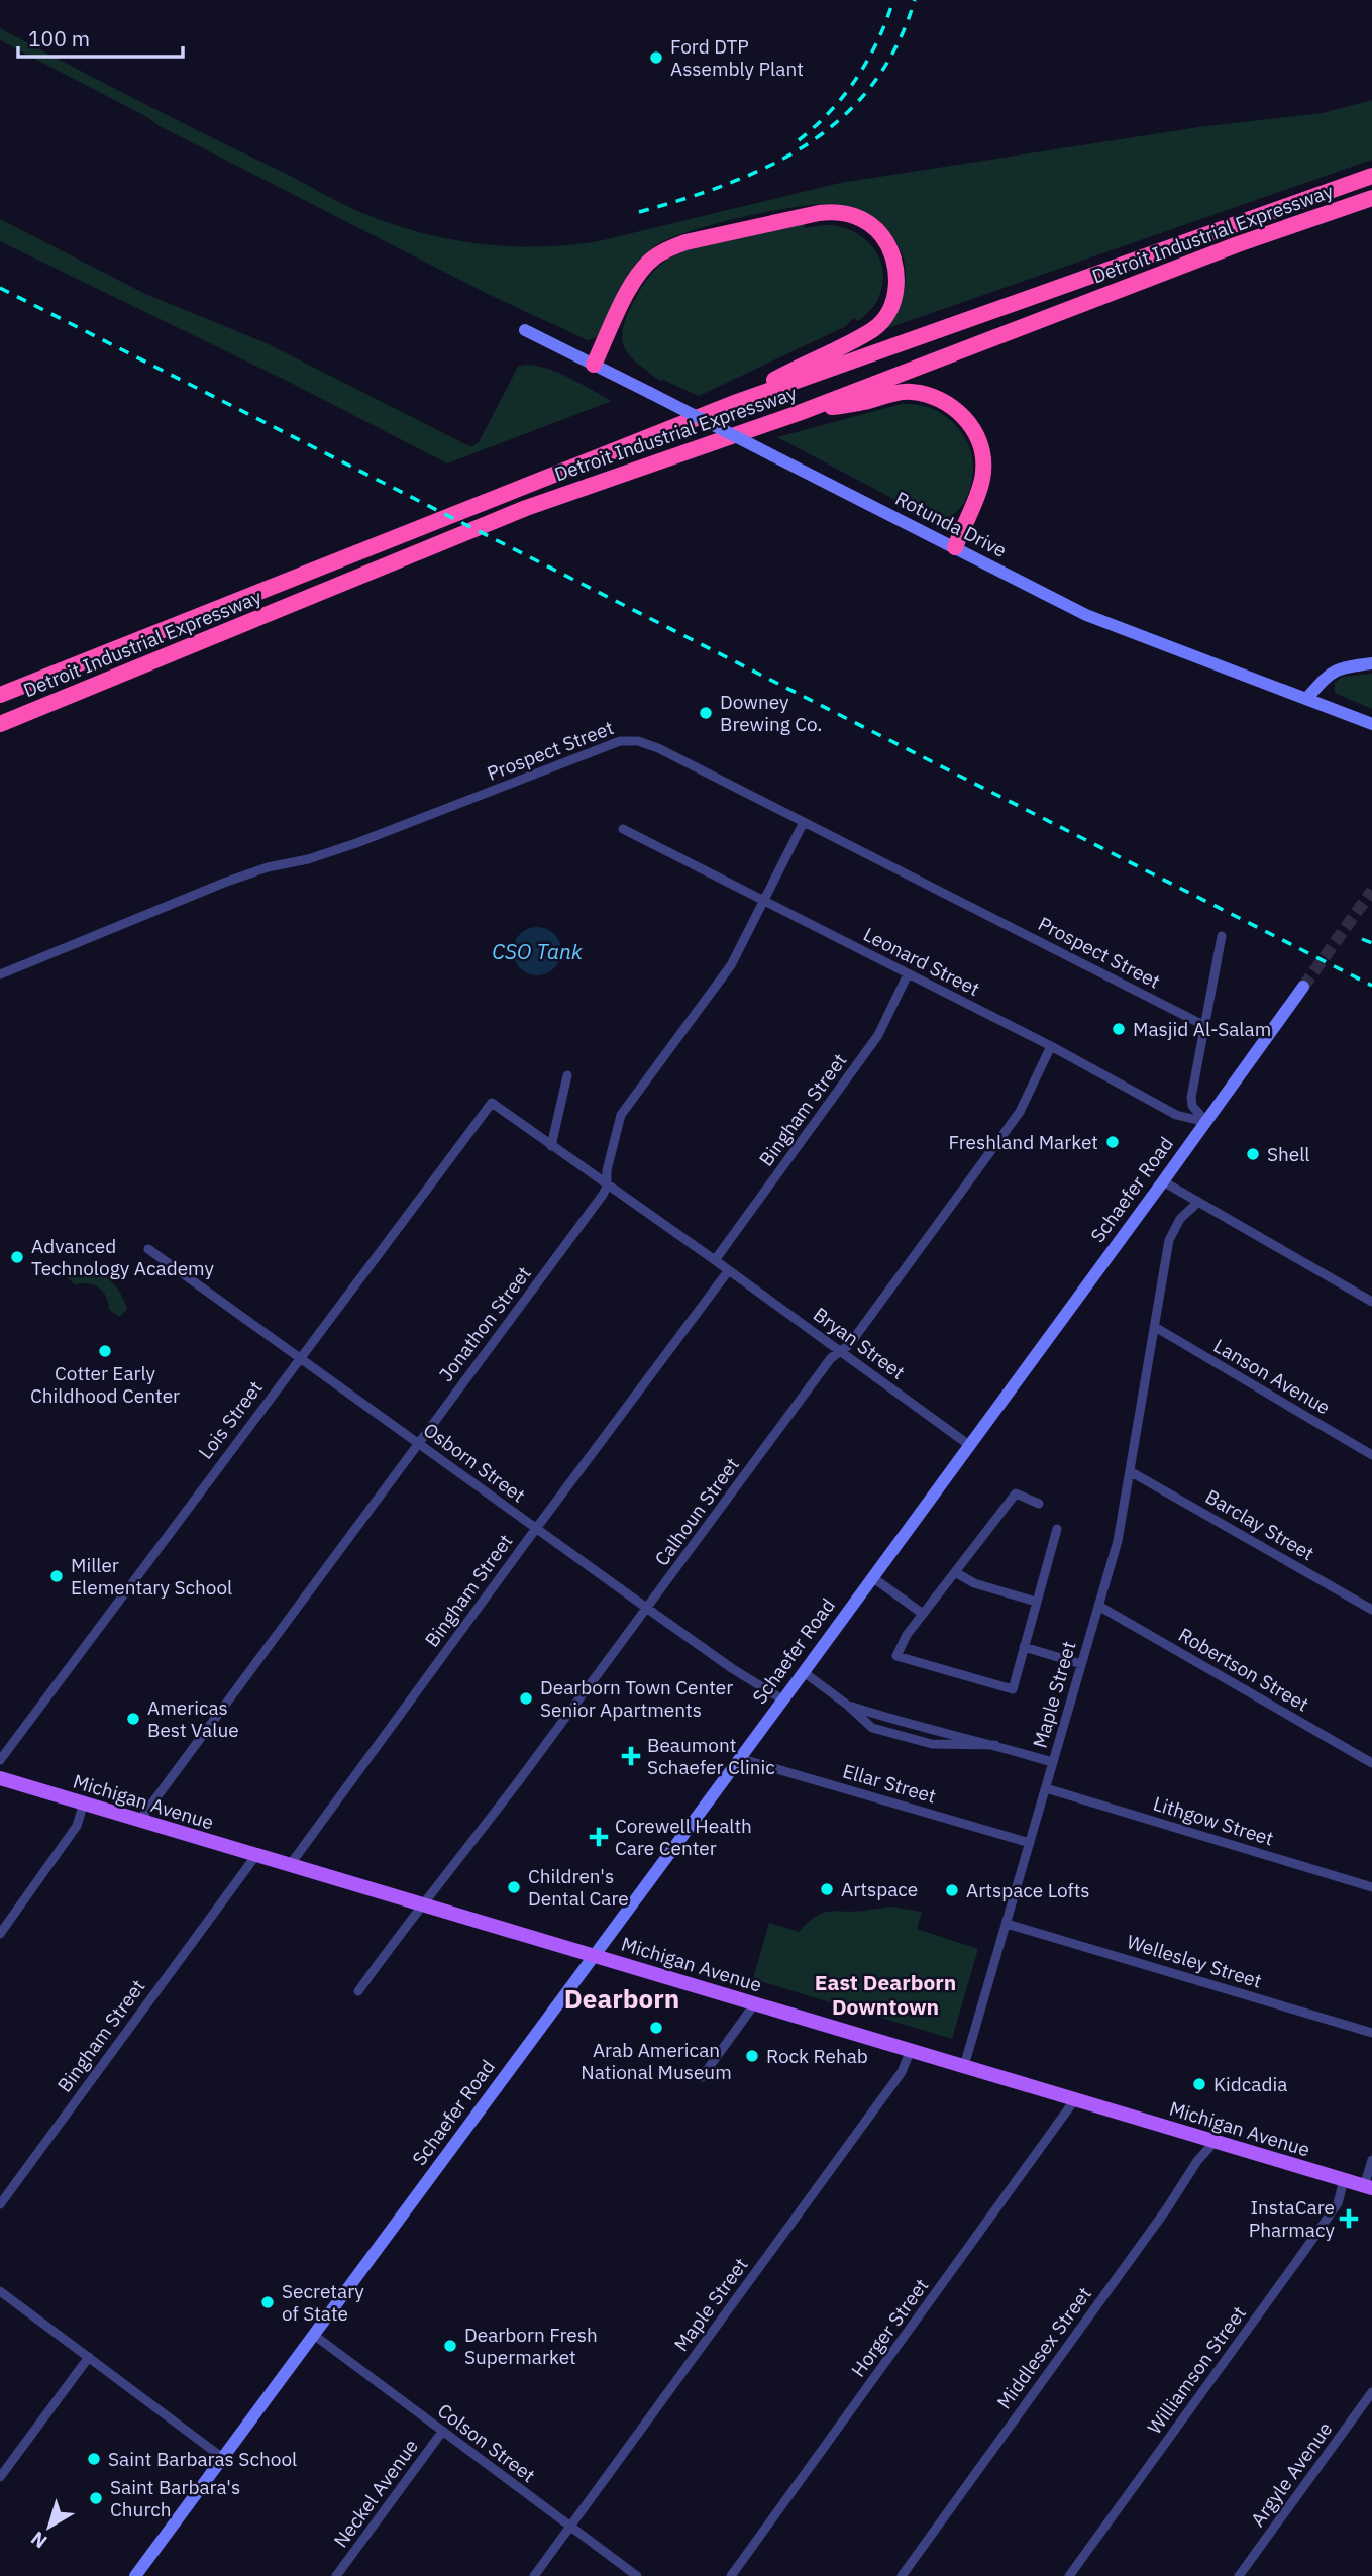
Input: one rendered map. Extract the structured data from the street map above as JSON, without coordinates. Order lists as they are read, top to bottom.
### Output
{
  "streets": {
    "highway": ["Detroit Industrial Expressway"],
    "main road": ["Rotunda Drive", "Schaefer Road", "Michigan Avenue"],
    "street": [
      "Prospect Street",
      "Leonard Street",
      "Bingham Street",
      "Jonathon Street",
      "Bryan Street",
      "Lanson Avenue",
      "Lois Street",
      "Osborn Street",
      "Calhoun Street",
      "Barclay Street",
      "Robertson Street",
      "Maple Street",
      "Ellar Street",
      "Lithgow Street",
      "Wellesley Street",
      "Horger Street",
      "Middlesex Street",
      "Williamson Street",
      "Colson Street",
      "Argyle Avenue",
      "Neckel Avenue"
    ]
  },
  "crossings": [
    ["Prospect Street", "Jonathon Street"],
    ["Leonard Street", "Bingham Street"],
    ["Leonard Street", "Schaefer Road"],
    ["Leonard Street", "Jonathon Street"],
    ["Leonard Street", "Calhoun Street"],
    ["Bingham Street", "Bryan Street"],
    ["Bingham Street", "Osborn Street"],
    ["Bingham Street", "Michigan Avenue"],
    ["Schaefer Road", "Bryan Street"],
    ["Schaefer Road", "Osborn Street"],
    ["Schaefer Road", "Ellar Street"],
    ["Schaefer Road", "Michigan Avenue"],
    ["Schaefer Road", "Colson Street"],
    ["Jonathon Street", "Osborn Street"],
    ["Jonathon Street", "Michigan Avenue"],
    ["Bryan Street", "Calhoun Street"],
    ["Lanson Avenue", "Maple Street"],
    ["Lois Street", "Osborn Street"],
    ["Osborn Street", "Calhoun Street"],
    ["Calhoun Street", "Michigan Avenue"],
    ["Barclay Street", "Maple Street"],
    ["Robertson Street", "Maple Street"],
    ["Maple Street", "Ellar Street"],
    ["Maple Street", "Michigan Avenue"],
    ["Maple Street", "Lithgow Street"],
    ["Maple Street", "Wellesley Street"],
    ["Maple Street", "Colson Street"],
    ["Michigan Avenue", "Horger Street"],
    ["Michigan Avenue", "Middlesex Street"],
    ["Michigan Avenue", "Williamson Street"],
    ["Colson Street", "Neckel Avenue"]
  ],
  "districts": ["East Dearborn Downtown", "Dearborn"],
  "water": ["CSO Tank"],
  "places": {
    "other": [
      "Ford DTP Assembly Plant",
      "Downey Brewing Co.",
      "Masjid Al-Salam",
      "Freshland Market",
      "Shell",
      "Advanced Technology Academy",
      "Cotter Early Childhood Center",
      "Miller Elementary School",
      "Dearborn Town Center Senior Apartments",
      "Americas Best Value",
      "Children's Dental Care",
      "Artspace",
      "Artspace Lofts",
      "Arab American National Museum",
      "Rock Rehab",
      "Kidcadia",
      "Secretary of State",
      "Dearborn Fresh Supermarket",
      "Saint Barbaras School",
      "Saint Barbara's Church"
    ],
    "health": ["Beaumont Schaefer Clinic", "Corewell Health Care Center", "InstaCare Pharmacy"]
  },
  "scale_bar": "100 m",
  "north": "bottom left"
}
